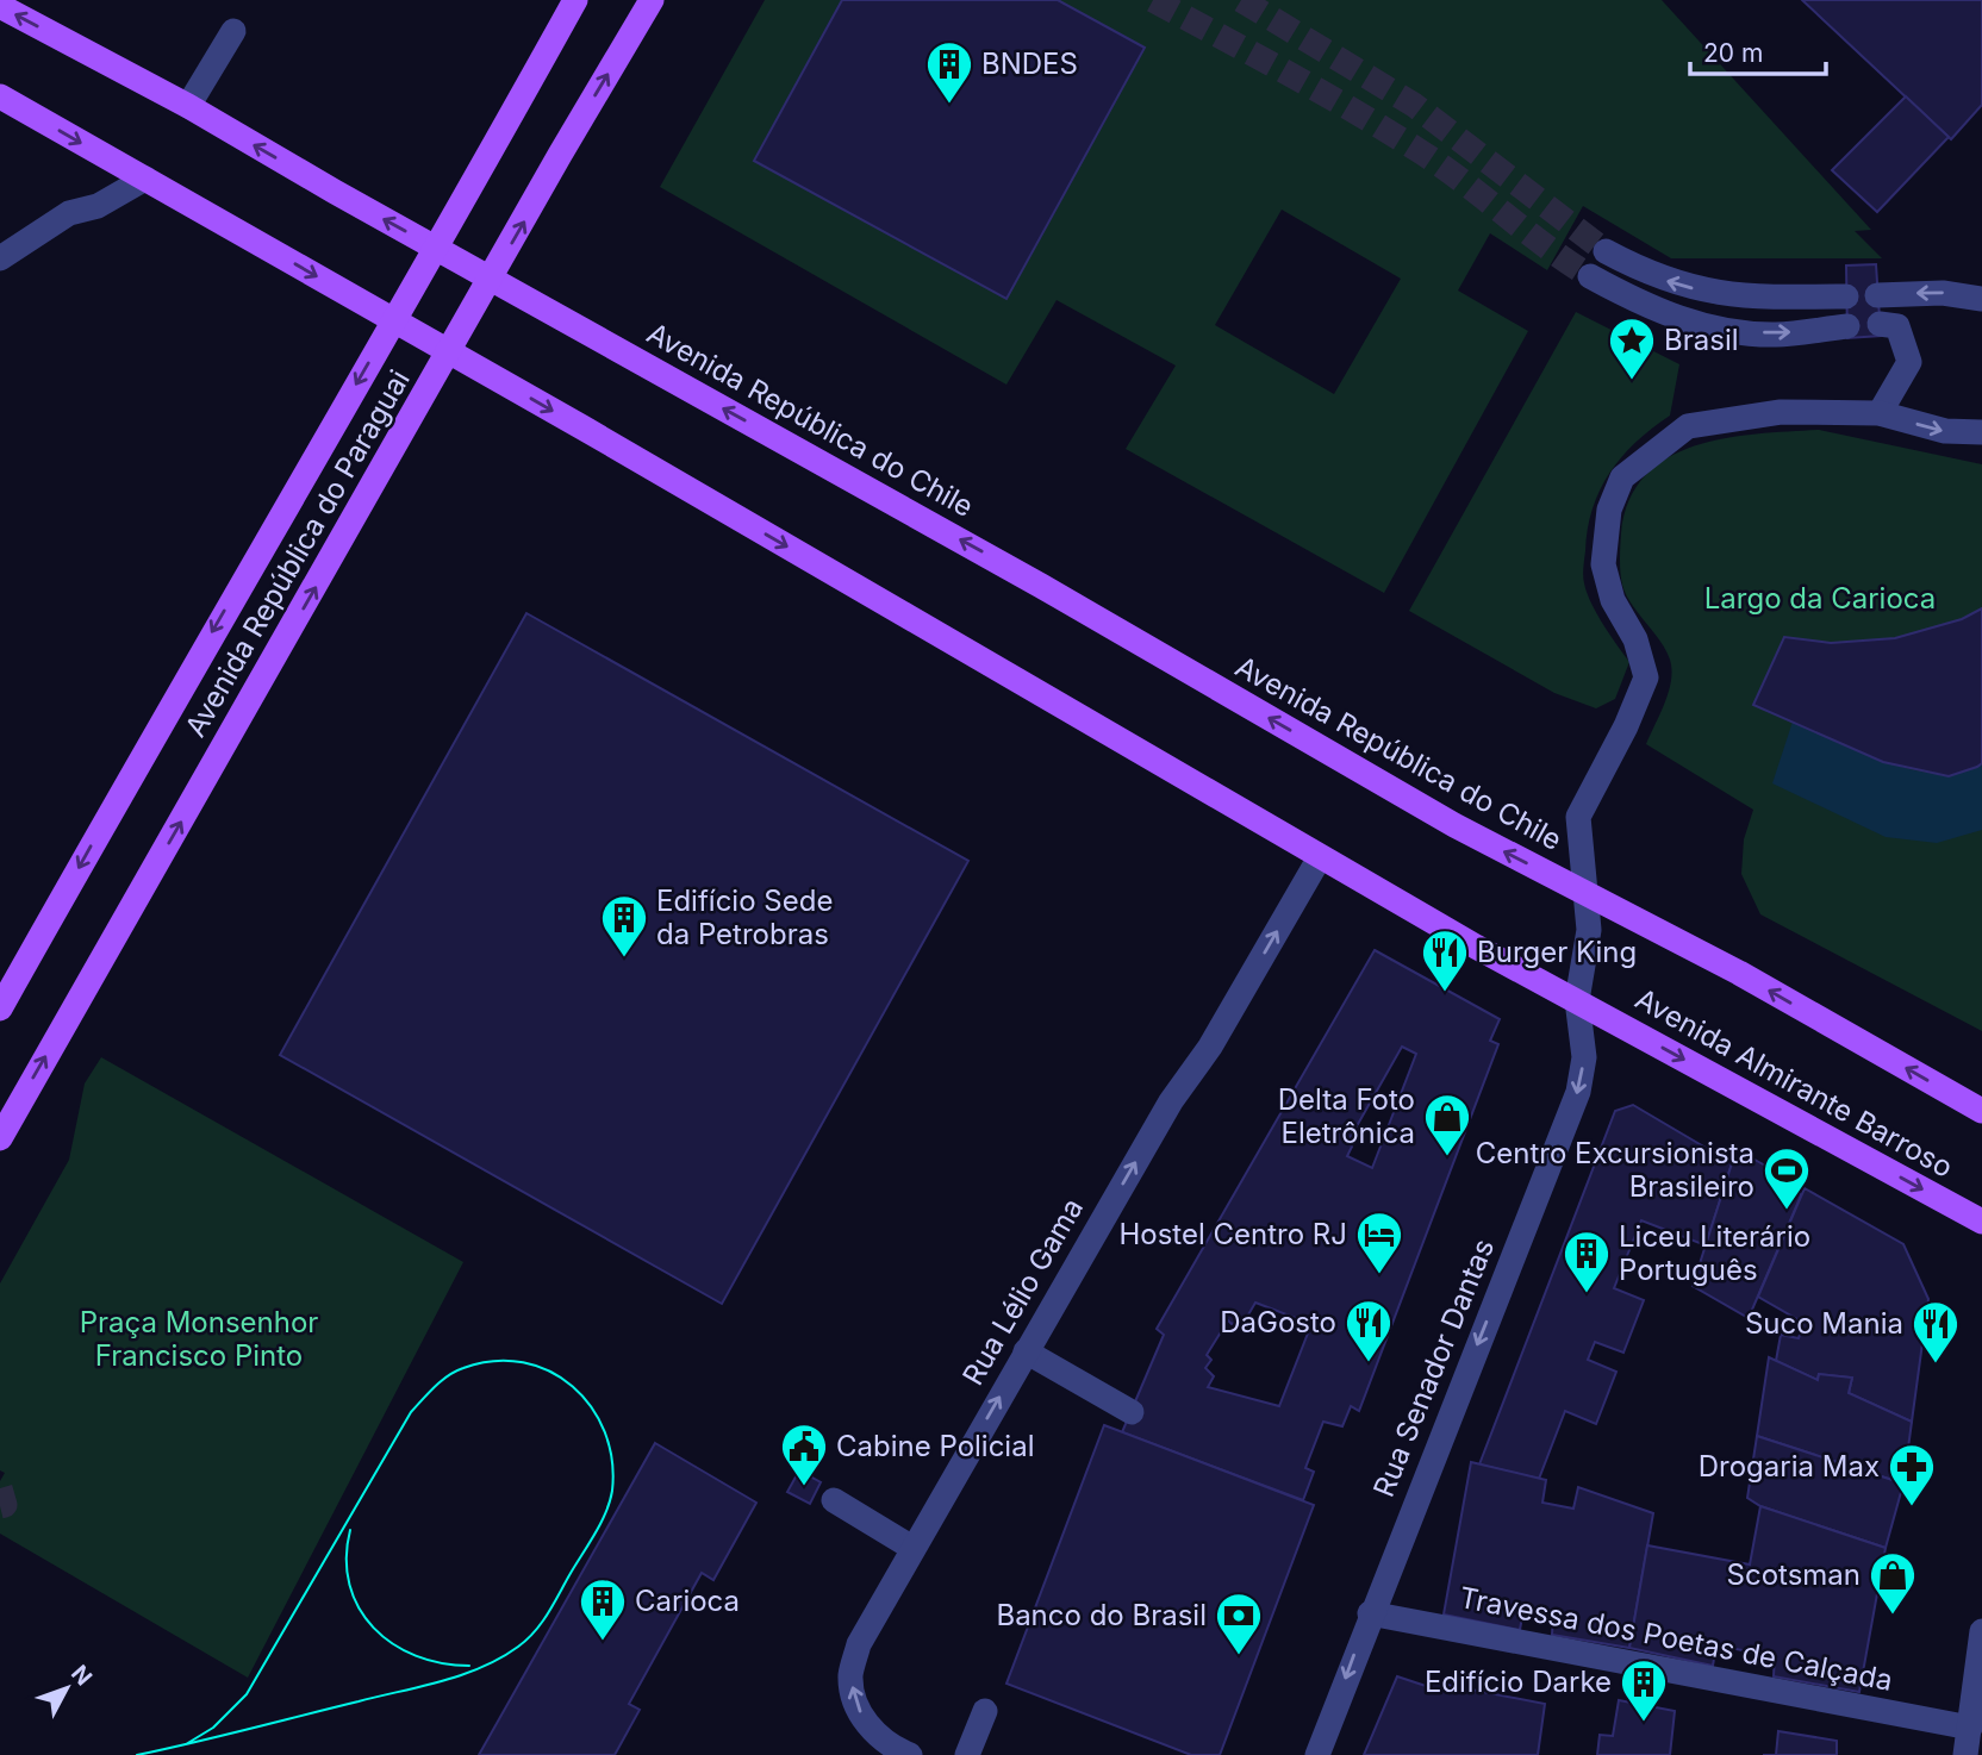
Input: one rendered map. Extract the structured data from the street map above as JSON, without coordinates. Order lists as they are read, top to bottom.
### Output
{
  "streets": {
    "main road": ["Avenida República do Chile", "Avenida República do Paraguai", "Avenida Almirante Barroso"],
    "street": ["Rua Lélio Gama", "Rua Senador Dantas", "Travessa dos Poetas de Calçada"]
  },
  "crossings": [
    ["Avenida República do Chile", "Rua Senador Dantas"],
    ["Avenida Almirante Barroso", "Rua Senador Dantas"],
    ["Rua Senador Dantas", "Travessa dos Poetas de Calçada"]
  ],
  "one_way": ["Rua Lélio Gama", "Rua Senador Dantas"],
  "parks": ["Largo da Carioca", "Praça Monsenhor Francisco Pinto"],
  "places": {
    "building": [
      "BNDES",
      "Edifício Sede da Petrobras",
      "Liceu Literário Português",
      "Carioca",
      "Edifício Darke"
    ],
    "place": ["Brasil"],
    "restaurant": ["Burger King", "DaGosto", "Suco Mania"],
    "shop": ["Delta Foto Eletrônica", "Scotsman"],
    "sports": ["Centro Excursionista Brasileiro"],
    "hotel": ["Hostel Centro RJ"],
    "public building": ["Cabine Policial"],
    "pharmacy": ["Drogaria Max"],
    "bank": ["Banco do Brasil"]
  },
  "scale_bar": "20 m",
  "north": "top right"
}
